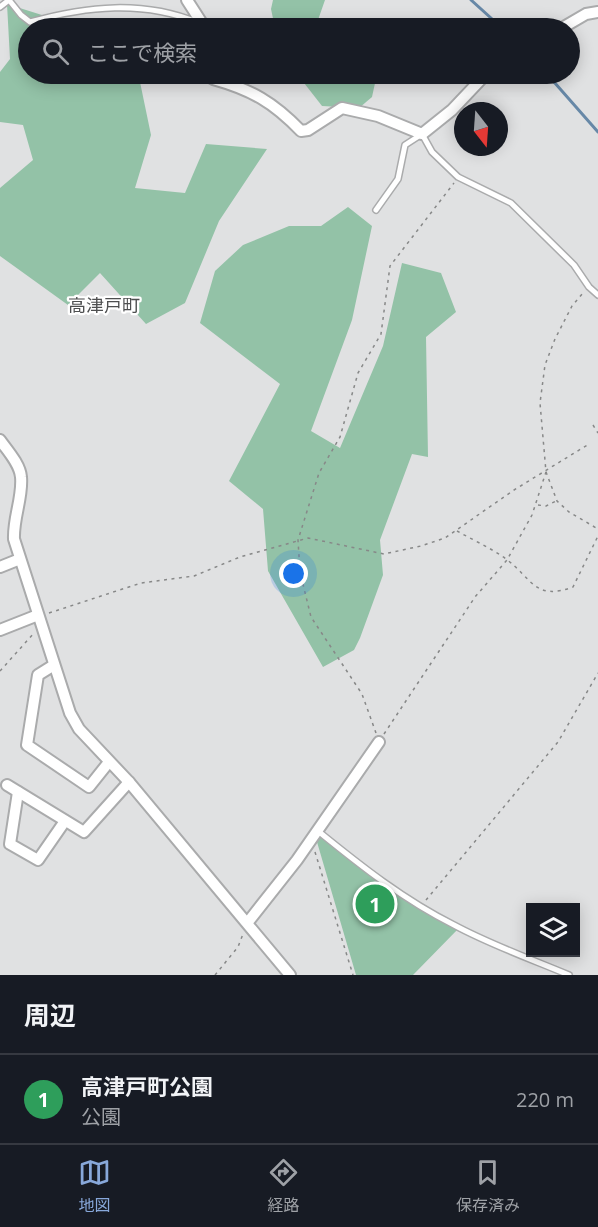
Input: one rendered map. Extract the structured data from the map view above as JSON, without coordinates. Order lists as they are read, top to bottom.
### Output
{
  "districts": ["高津戸町"],
  "north": "bottom",
  "page": {
    "search": "ここで検索",
    "pins": "1",
    "heading": "周辺",
    "list": [
      {
        "mark": "1",
        "name": "高津戸町公園",
        "note": "公園",
        "value": "220 m"
      }
    ],
    "nav": ["地図", "経路", "保存済み"]
  }
}
